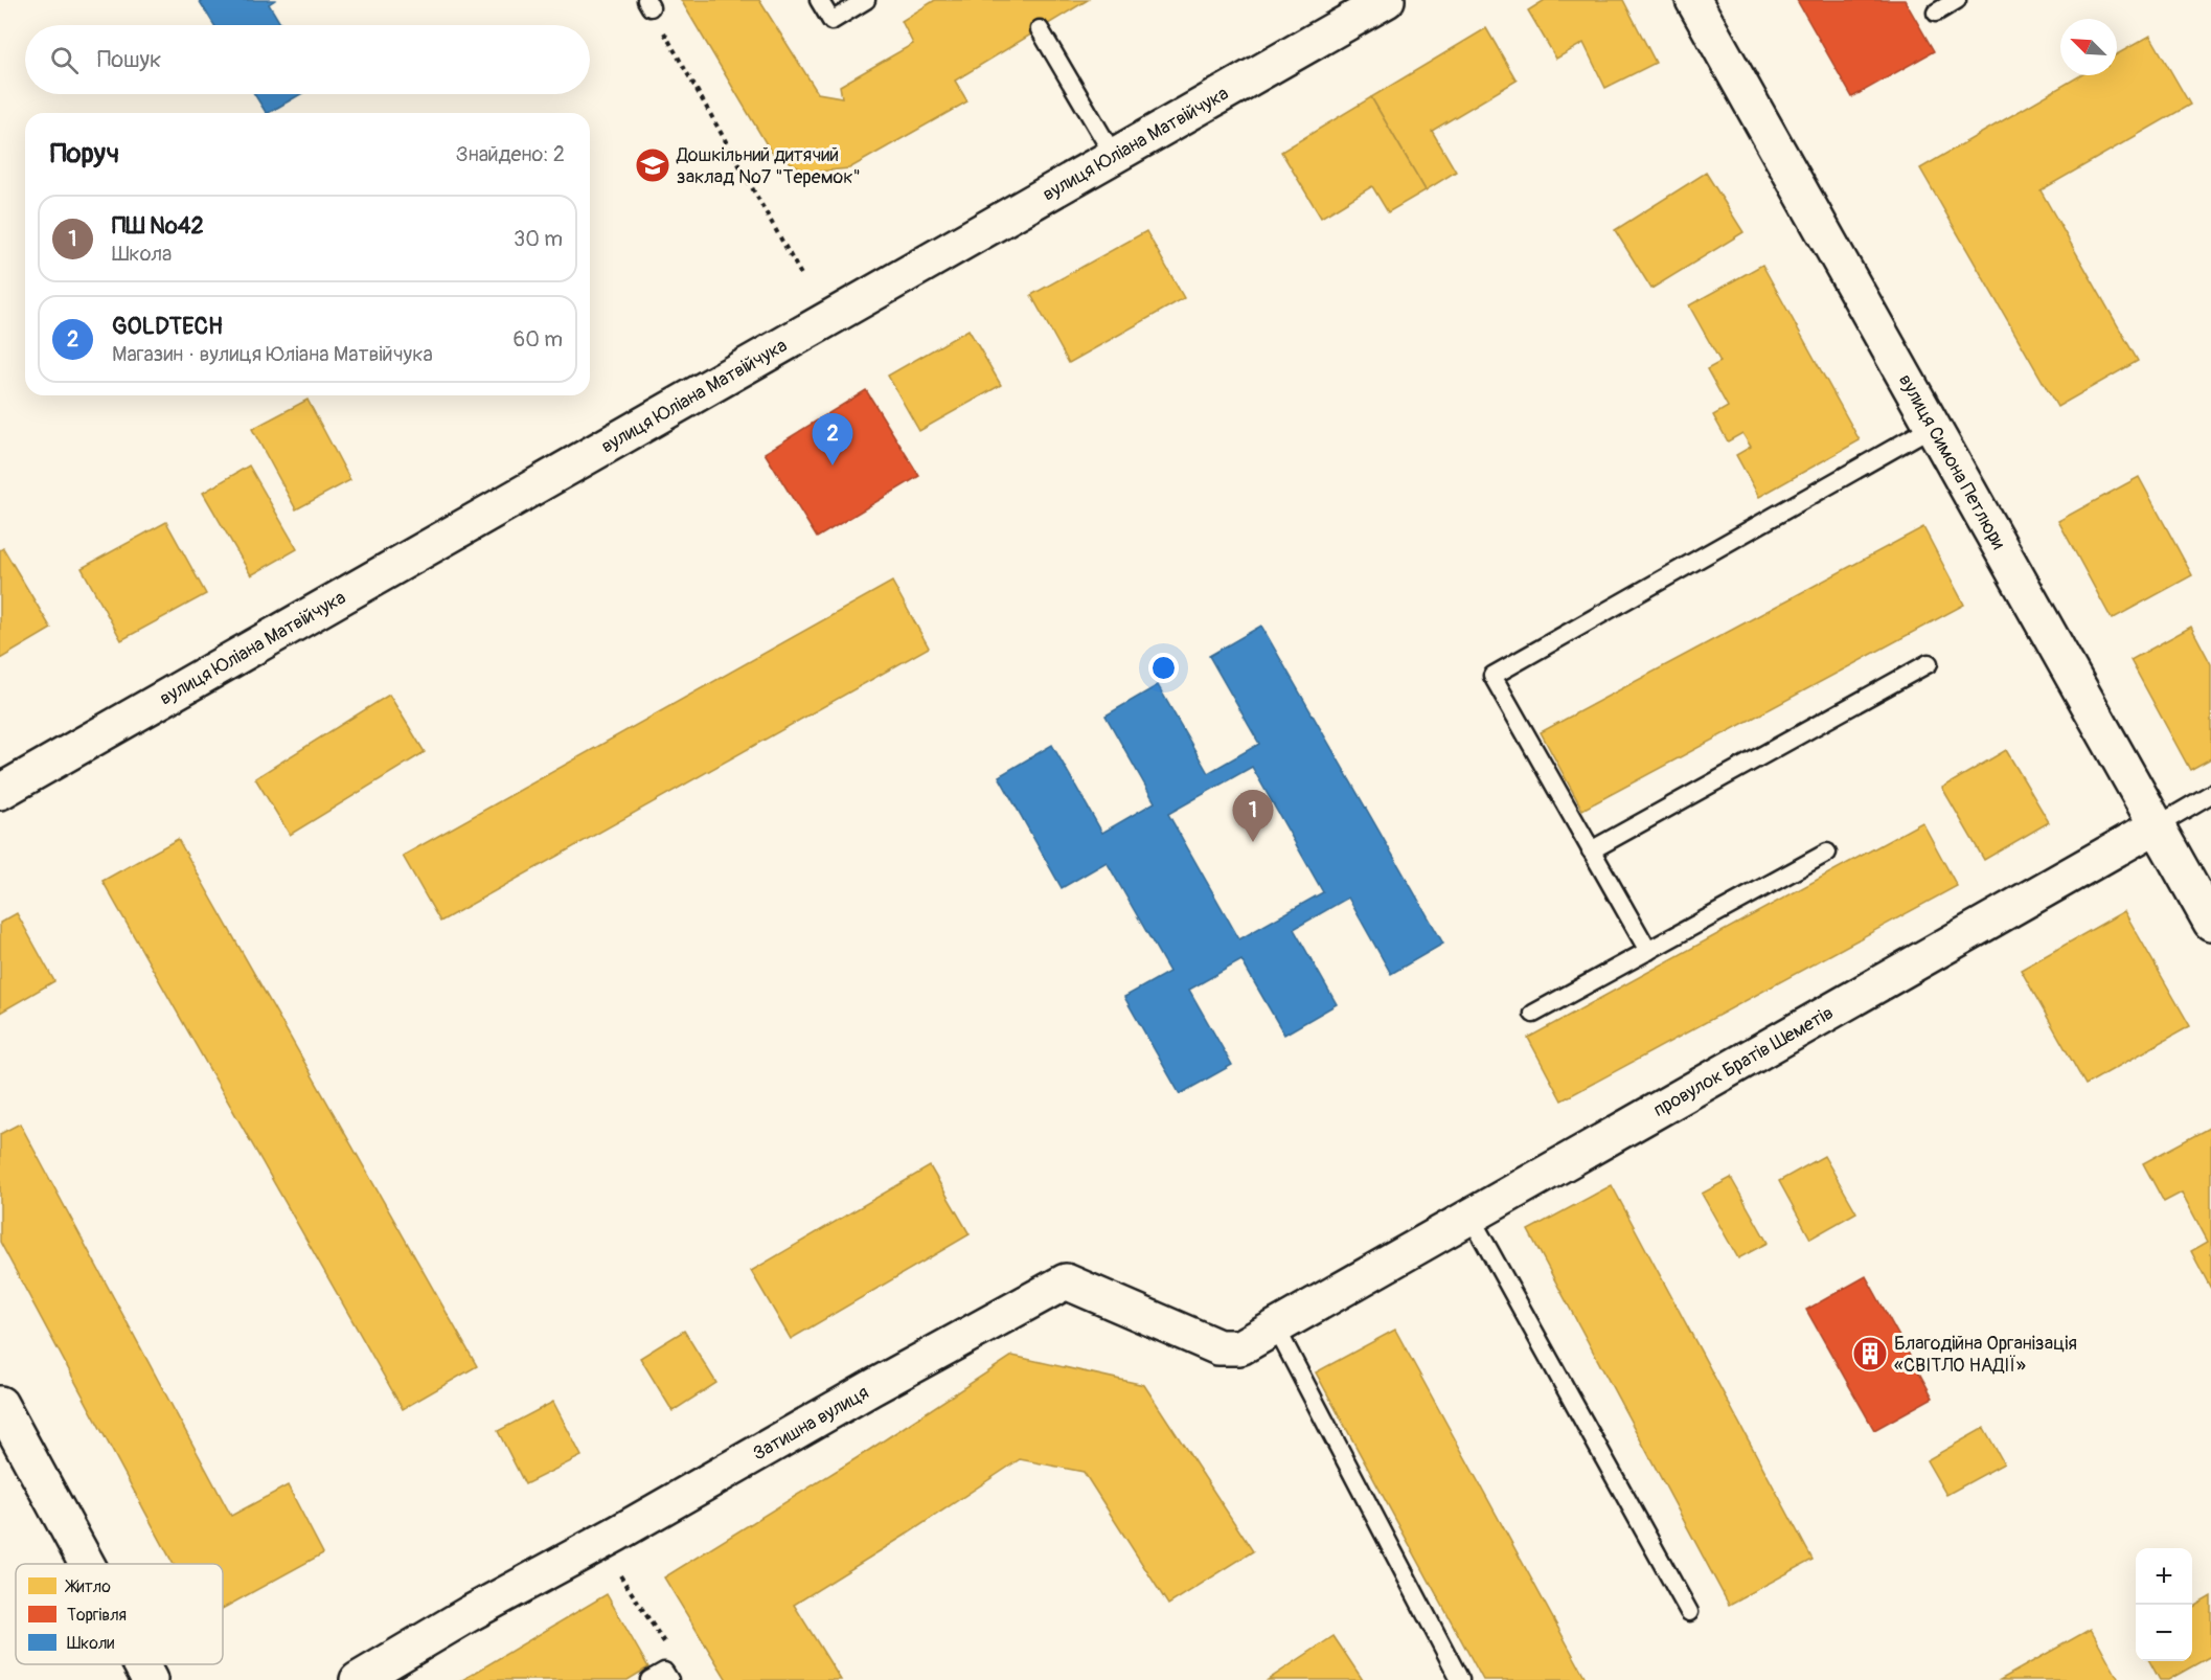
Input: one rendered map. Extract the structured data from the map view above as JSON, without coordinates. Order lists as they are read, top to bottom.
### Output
{
  "streets": {
    "street": [
      "вулиця Юліана Матвійчука",
      "вулиця Симона Петлюри",
      "провулок Братів Шеметів",
      "Затишна вулиця"
    ]
  },
  "crossings": [
    ["вулиця Симона Петлюри", "провулок Братів Шеметів"],
    ["провулок Братів Шеметів", "Затишна вулиця"]
  ],
  "places": {
    "school or university": ["Дошкільний дитячий заклад №7 \"Теремок\""],
    "building": ["Благодійна Організація «СВІТЛО НАДІЇ»"]
  },
  "legend": ["Житло", "Торгівля", "Школи"],
  "north": "top left",
  "page": {
    "search": "Пошук",
    "heading": ["Поруч", "Знайдено: 2"],
    "list": [
      {
        "mark": "1",
        "name": "ПШ №42",
        "note": "Школа",
        "value": "30 m"
      },
      {
        "mark": "2",
        "name": "GOLDTECH",
        "note": "Магазин · вулиця Юліана Матвійчука",
        "value": "60 m"
      }
    ],
    "pins": ["2", "1"],
    "map_buttons": ["+", "−"]
  }
}
